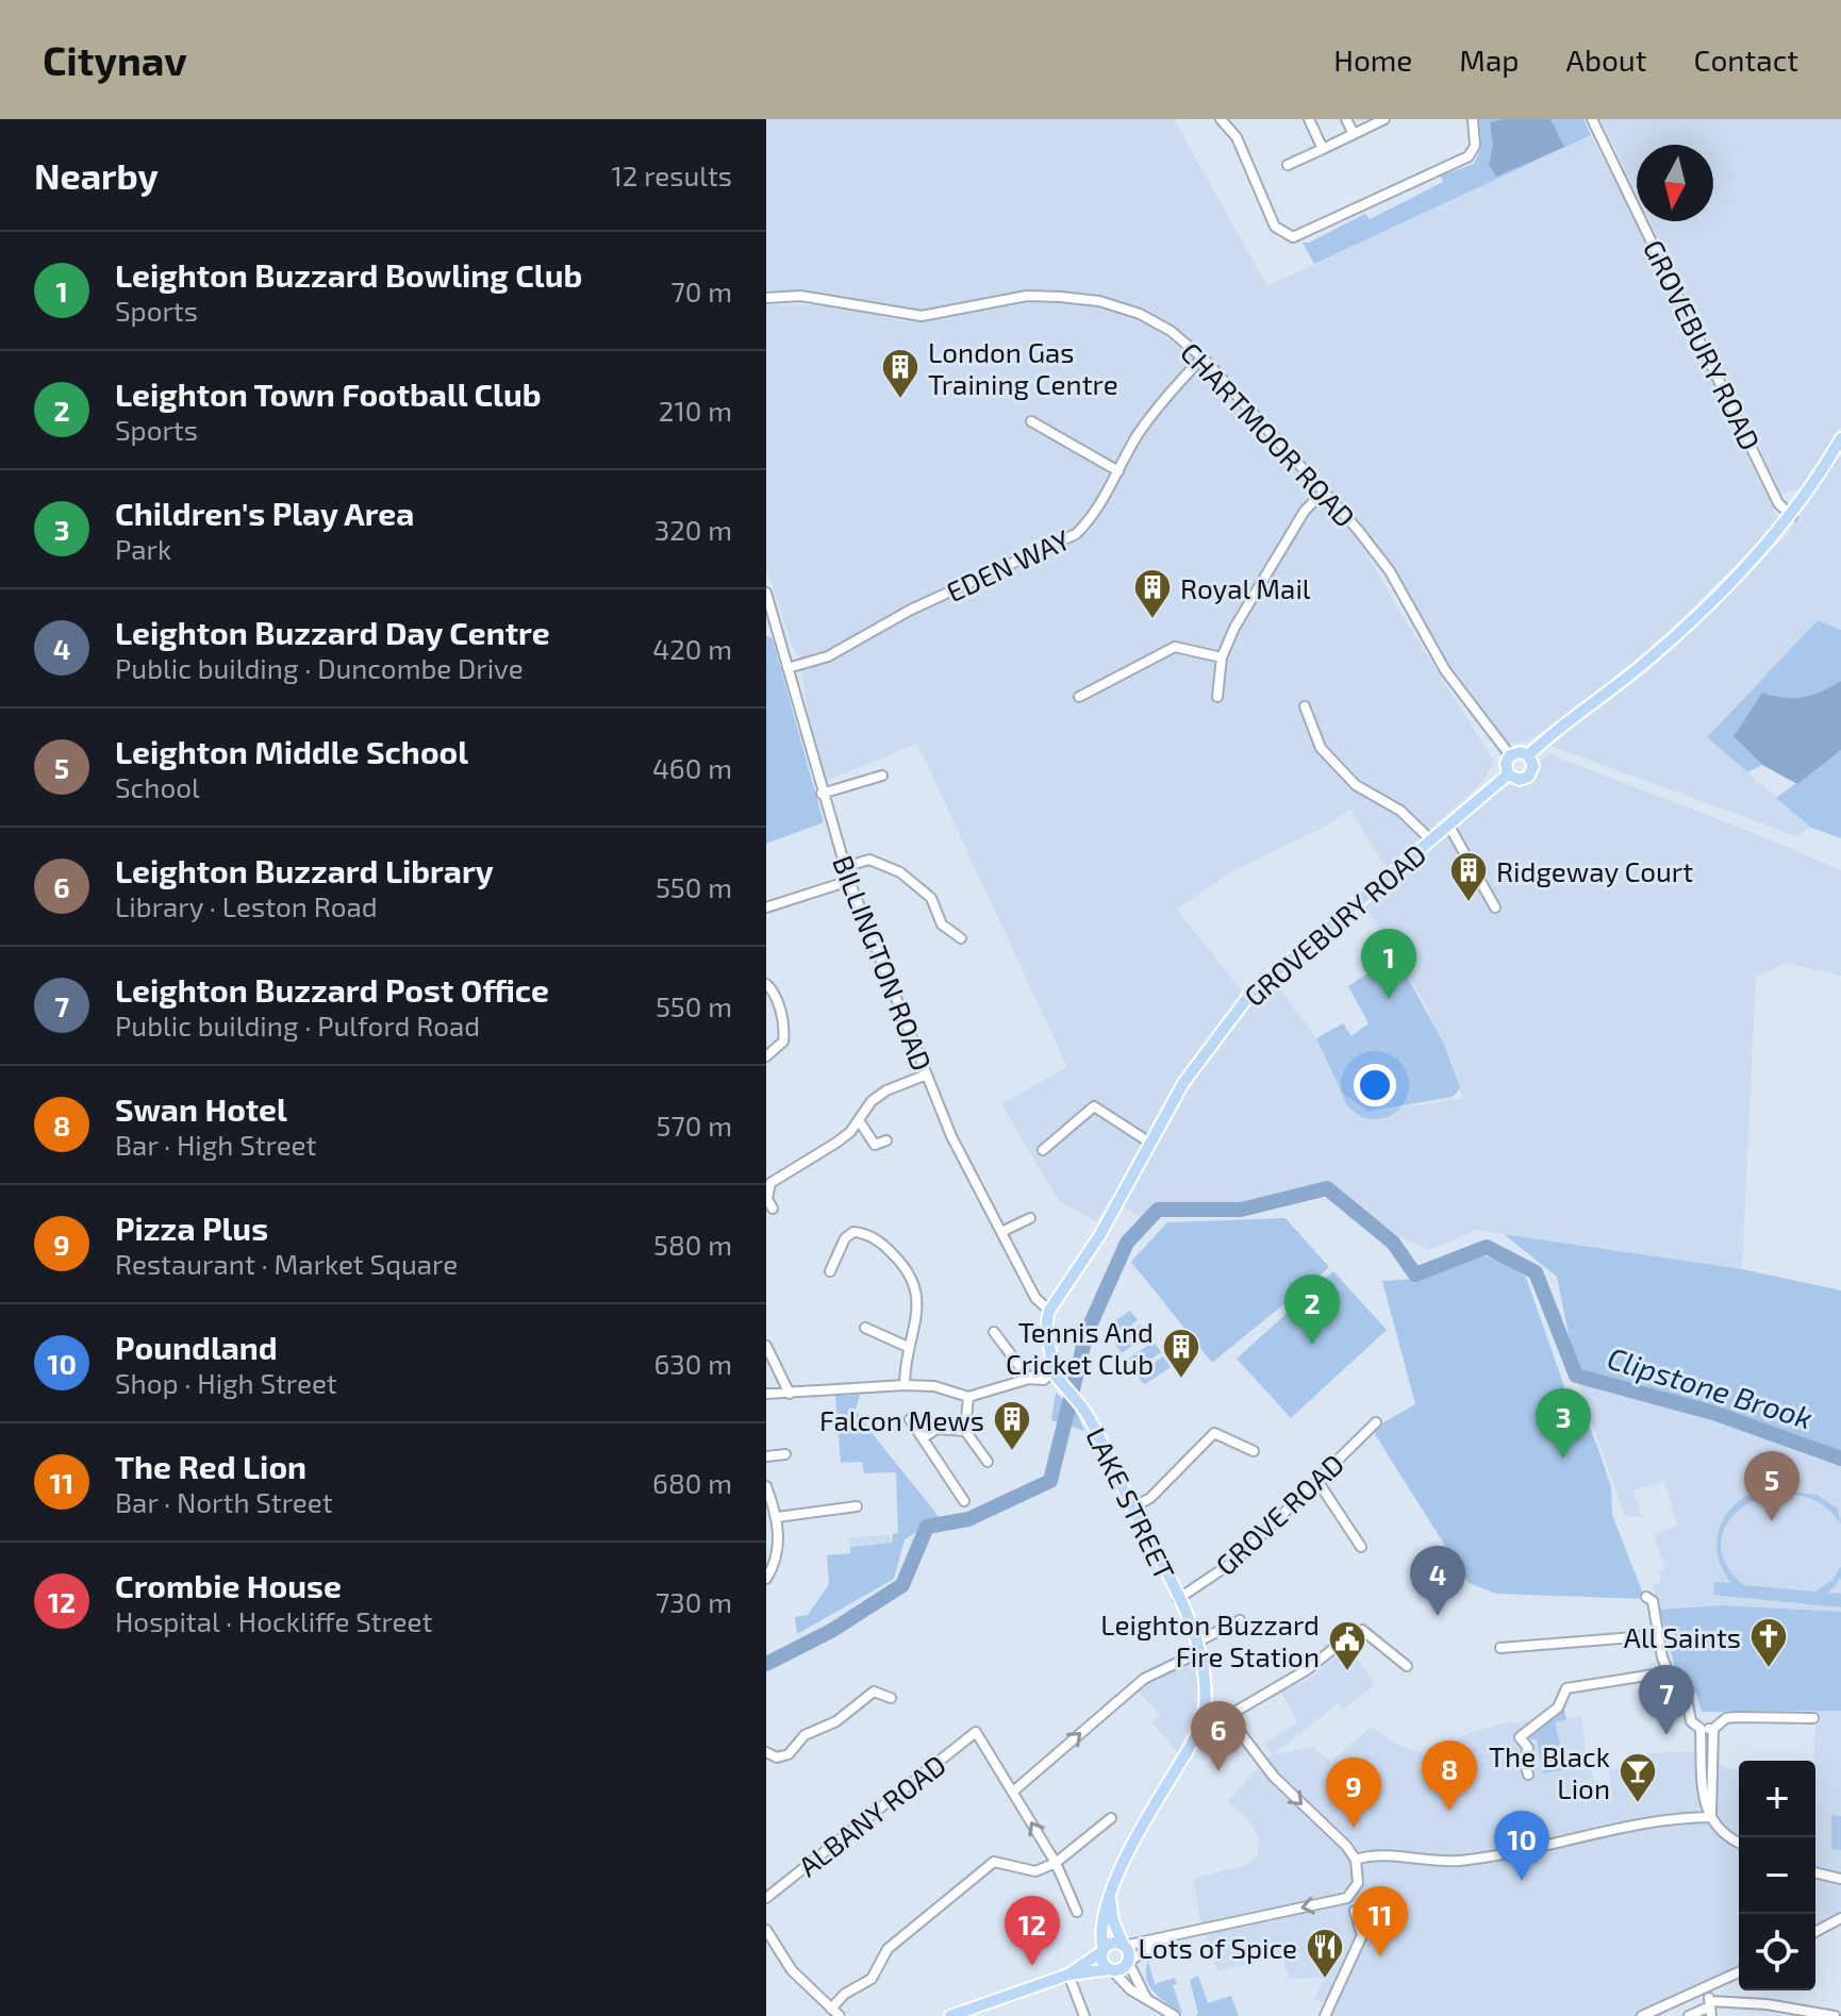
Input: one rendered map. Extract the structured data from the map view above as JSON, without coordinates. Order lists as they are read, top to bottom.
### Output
{
  "streets": {
    "main road": ["GROVEBURY ROAD", "LAKE STREET"],
    "street": [
      "CHARTMOOR ROAD",
      "EDEN WAY",
      "BILLINGTON ROAD",
      "GROVE ROAD",
      "ALBANY ROAD"
    ]
  },
  "crossings": [
    ["GROVEBURY ROAD", "CHARTMOOR ROAD"],
    ["GROVEBURY ROAD", "BILLINGTON ROAD"],
    ["CHARTMOOR ROAD", "EDEN WAY"],
    ["EDEN WAY", "BILLINGTON ROAD"],
    ["LAKE STREET", "GROVE ROAD"]
  ],
  "water": ["Clipstone Brook"],
  "places": {
    "building": [
      "London Gas Training Centre",
      "Royal Mail",
      "Ridgeway Court",
      "Tennis And Cricket Club",
      "Falcon Mews"
    ],
    "church": ["All Saints"],
    "public building": ["Leighton Buzzard Fire Station"],
    "bar": ["The Black Lion"],
    "restaurant": ["Lots of Spice"]
  },
  "north": "bottom",
  "page": {
    "header": "Citynav",
    "nav": [
      "Home",
      "Map",
      "About",
      "Contact"
    ],
    "heading": ["Nearby", "12 results"],
    "list": [
      {
        "mark": "1",
        "name": "Leighton Buzzard Bowling Club",
        "note": "Sports",
        "value": "70 m"
      },
      {
        "mark": "2",
        "name": "Leighton Town Football Club",
        "note": "Sports",
        "value": "210 m"
      },
      {
        "mark": "3",
        "name": "Children's Play Area",
        "note": "Park",
        "value": "320 m"
      },
      {
        "mark": "4",
        "name": "Leighton Buzzard Day Centre",
        "note": "Public building · Duncombe Drive",
        "value": "420 m"
      },
      {
        "mark": "5",
        "name": "Leighton Middle School",
        "note": "School",
        "value": "460 m"
      },
      {
        "mark": "6",
        "name": "Leighton Buzzard Library",
        "note": "Library · Leston Road",
        "value": "550 m"
      },
      {
        "mark": "7",
        "name": "Leighton Buzzard Post Office",
        "note": "Public building · Pulford Road",
        "value": "550 m"
      },
      {
        "mark": "8",
        "name": "Swan Hotel",
        "note": "Bar · High Street",
        "value": "570 m"
      },
      {
        "mark": "9",
        "name": "Pizza Plus",
        "note": "Restaurant · Market Square",
        "value": "580 m"
      },
      {
        "mark": "10",
        "name": "Poundland",
        "note": "Shop · High Street",
        "value": "630 m"
      },
      {
        "mark": "11",
        "name": "The Red Lion",
        "note": "Bar · North Street",
        "value": "680 m"
      },
      {
        "mark": "12",
        "name": "Crombie House",
        "note": "Hospital · Hockliffe Street",
        "value": "730 m"
      }
    ],
    "pins": [
      "1",
      "2",
      "3",
      "5",
      "4",
      "7",
      "6",
      "8",
      "9",
      "10",
      "11",
      "12"
    ],
    "map_buttons": ["+", "−"]
  }
}
